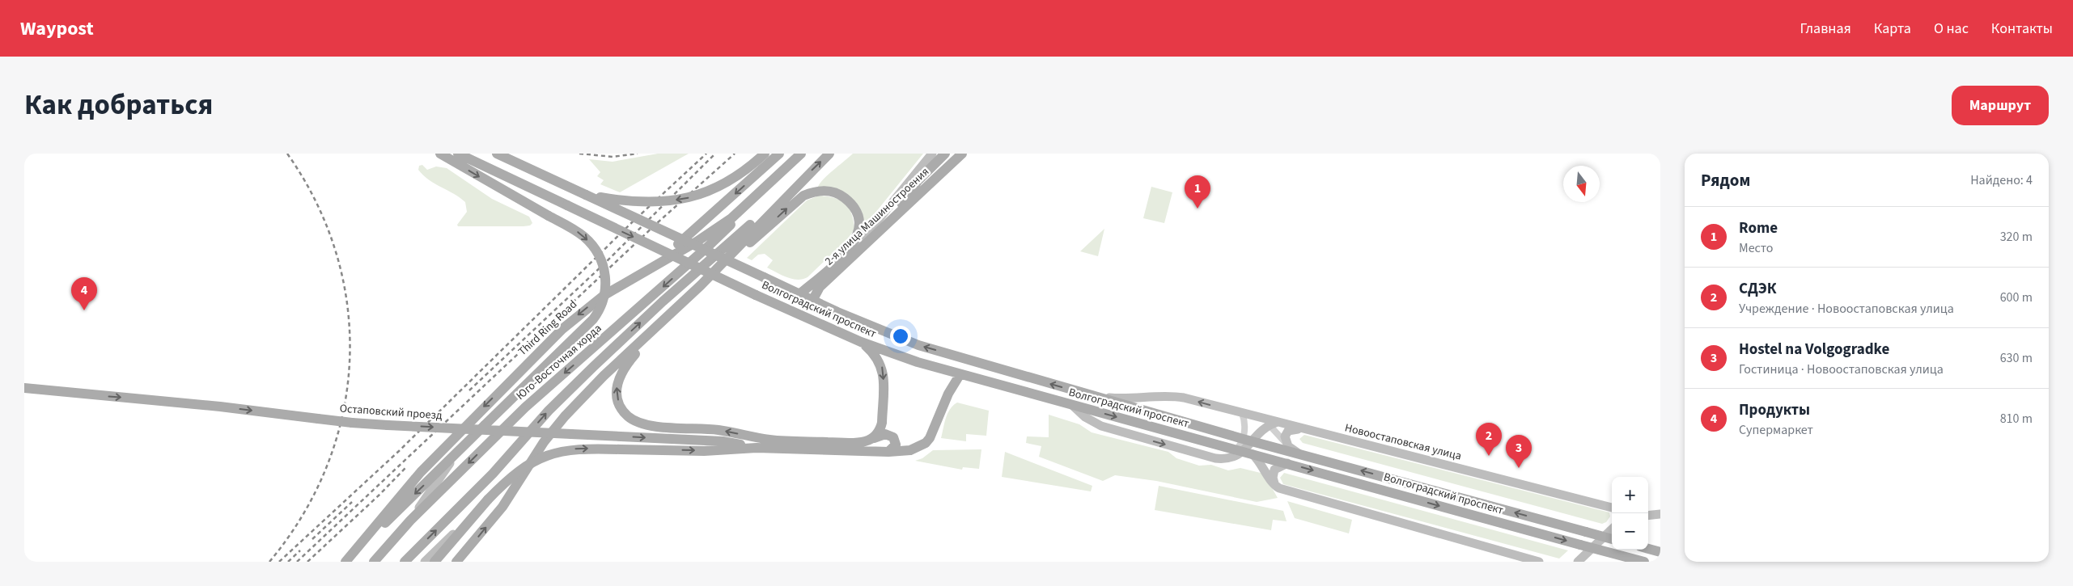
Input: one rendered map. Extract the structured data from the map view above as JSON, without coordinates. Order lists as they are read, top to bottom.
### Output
{
  "streets": {
    "main road": [
      "2-я улица Машиностроения",
      "Волгоградский проспект",
      "Third Ring Road",
      "Юго-Восточная хорда",
      "Остаповский проезд",
      "Новоостаповская улица"
    ]
  },
  "crossings": [
    ["2-я улица Машиностроения", "Волгоградский проспект"],
    ["Волгоградский проспект", "Новоостаповская улица"],
    ["Third Ring Road", "Юго-Восточная хорда"]
  ],
  "north": "bottom",
  "page": {
    "header": "Waypost",
    "nav": [
      "Главная",
      "Карта",
      "О нас",
      "Контакты"
    ],
    "title": "Как добраться",
    "buttons": "Маршрут",
    "heading": ["Рядом", "Найдено: 4"],
    "pins": [
      "1",
      "4",
      "2",
      "3"
    ],
    "list": [
      {
        "mark": "1",
        "name": "Rome",
        "note": "Место",
        "value": "320 m"
      },
      {
        "mark": "2",
        "name": "СДЭК",
        "note": "Учреждение · Новоостаповская улица",
        "value": "600 m"
      },
      {
        "mark": "3",
        "name": "Hostel na Volgogradke",
        "note": "Гостиница · Новоостаповская улица",
        "value": "630 m"
      },
      {
        "mark": "4",
        "name": "Продукты",
        "note": "Супермаркет",
        "value": "810 m"
      }
    ],
    "map_buttons": ["+", "−"]
  }
}
